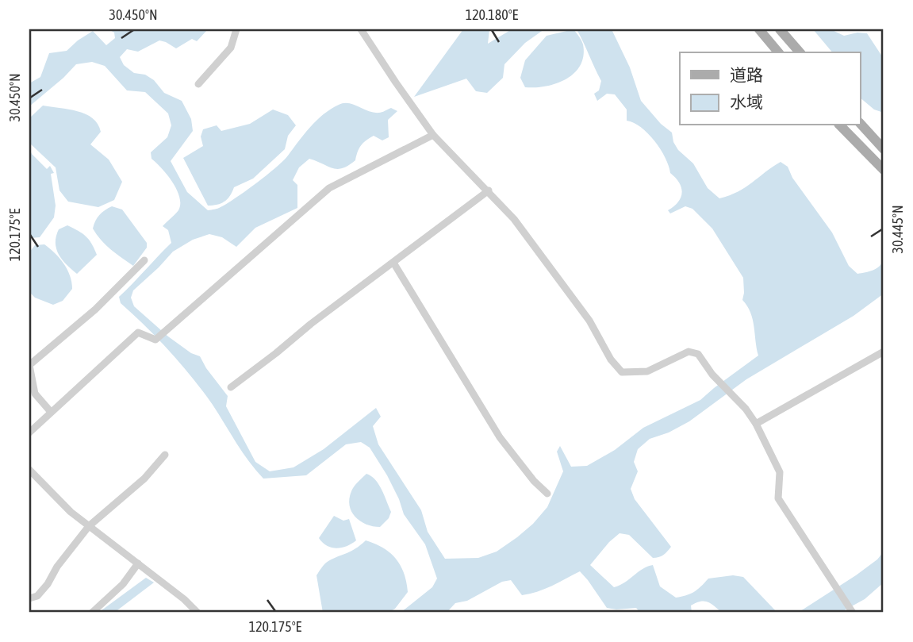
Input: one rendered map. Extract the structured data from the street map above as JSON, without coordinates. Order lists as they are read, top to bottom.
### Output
{
  "legend": ["道路", "水域"],
  "coordinates": [
    "30.450°N",
    "120.180°E",
    "30.445°N",
    "120.175°E"
  ]
}
